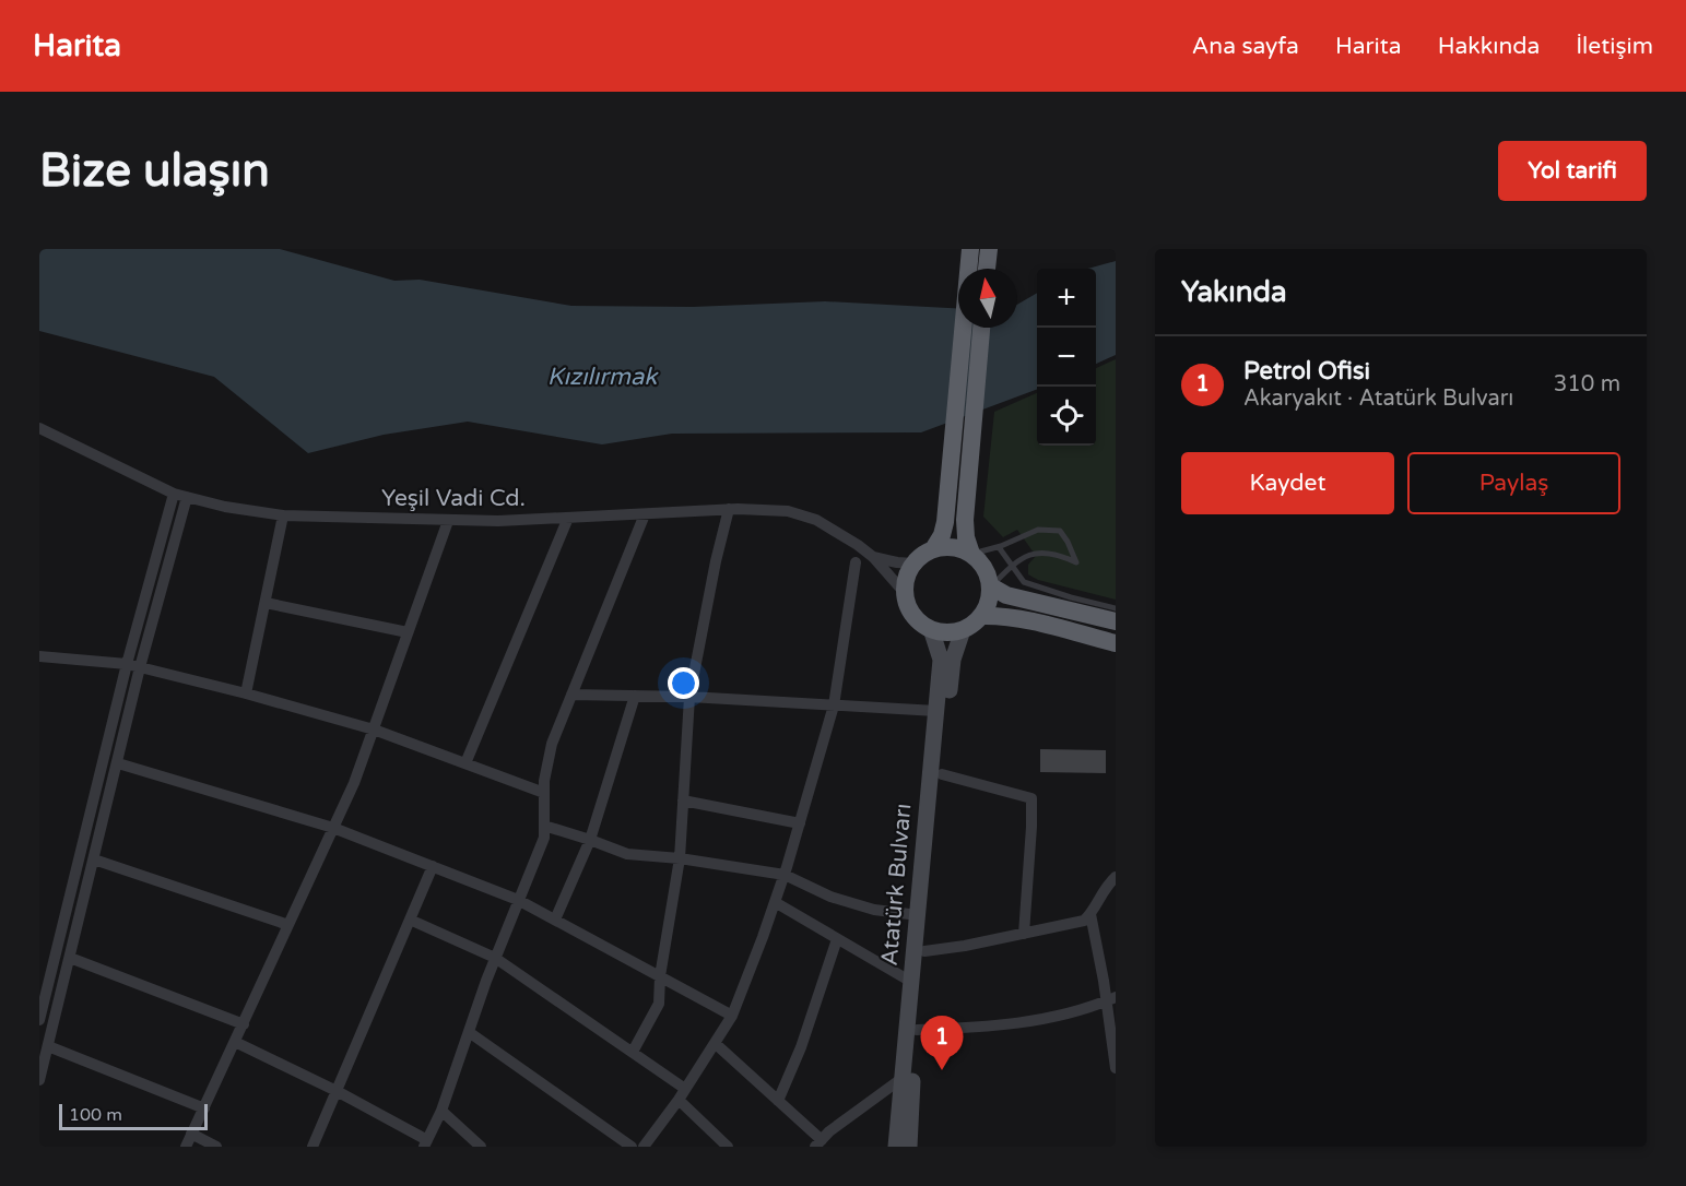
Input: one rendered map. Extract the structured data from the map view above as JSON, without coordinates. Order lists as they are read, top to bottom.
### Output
{
  "streets": {
    "highway": ["Atatürk Bulvarı"],
    "street": ["Yeşil Vadi Cd."]
  },
  "water": ["Kızılırmak"],
  "scale_bar": "100 m",
  "north": "top",
  "page": {
    "header": "Harita",
    "nav": [
      "Ana sayfa",
      "Harita",
      "Hakkında",
      "İletişim"
    ],
    "buttons": [
      "Yol tarifi",
      ["Kaydet", "Paylaş"]
    ],
    "title": "Bize ulaşın",
    "heading": "Yakında",
    "map_buttons": ["+", "−"],
    "list": [
      {
        "mark": "1",
        "name": "Petrol Ofisi",
        "note": "Akaryakıt · Atatürk Bulvarı",
        "value": "310 m"
      }
    ],
    "pins": "1",
    "scale": "100 m"
  }
}
